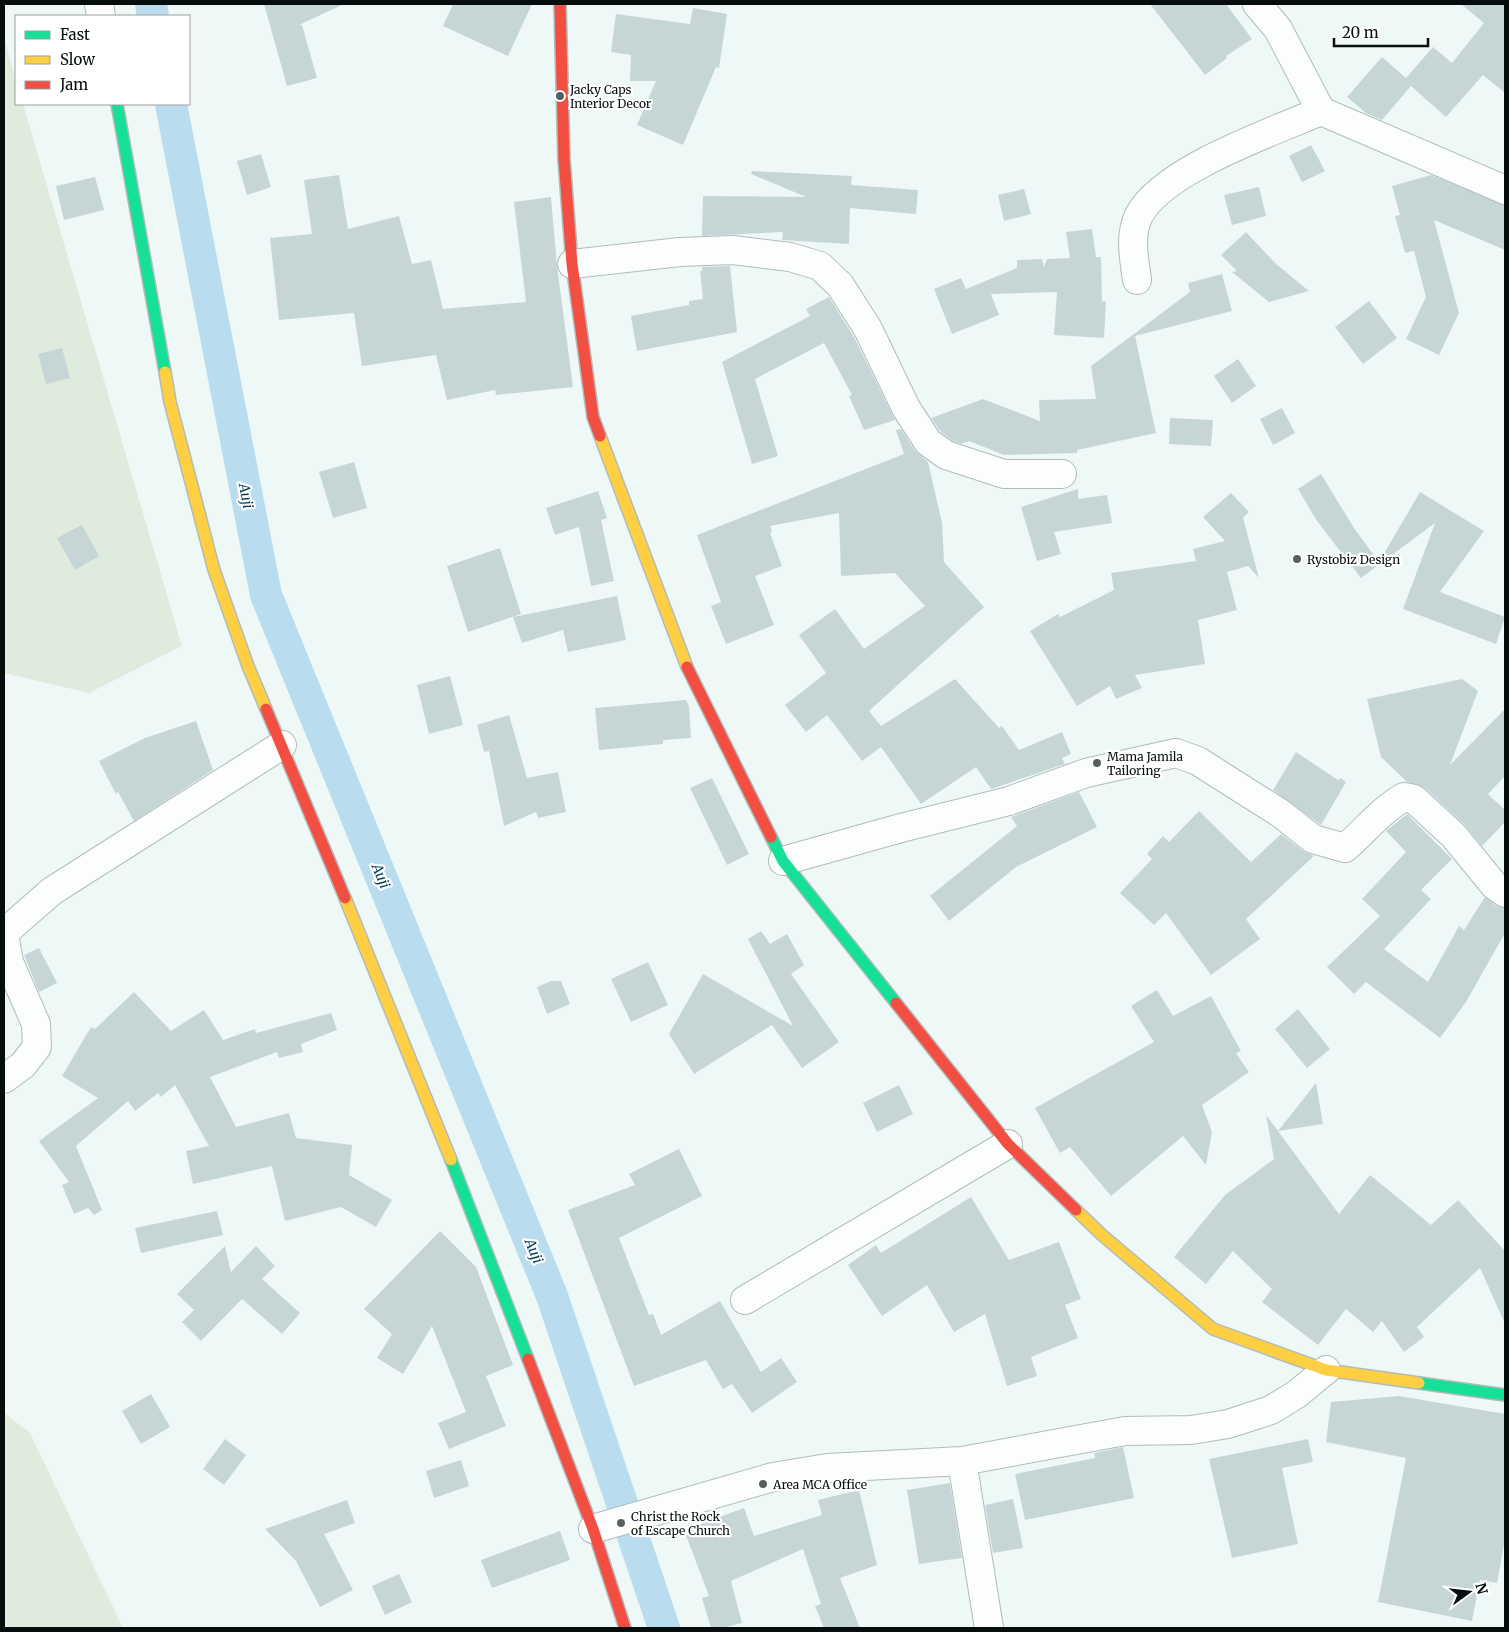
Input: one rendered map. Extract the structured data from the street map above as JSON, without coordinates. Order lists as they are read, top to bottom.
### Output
{
  "water": ["Auji"],
  "places": [
    "Jacky Caps Interior Decor",
    "Rystobiz Design",
    "Mama Jamila Tailoring",
    "Area MCA Office",
    "Christ the Rock of Escape Church"
  ],
  "legend": ["Fast", "Slow", "Jam"],
  "scale_bar": "20 m",
  "north": "right"
}
